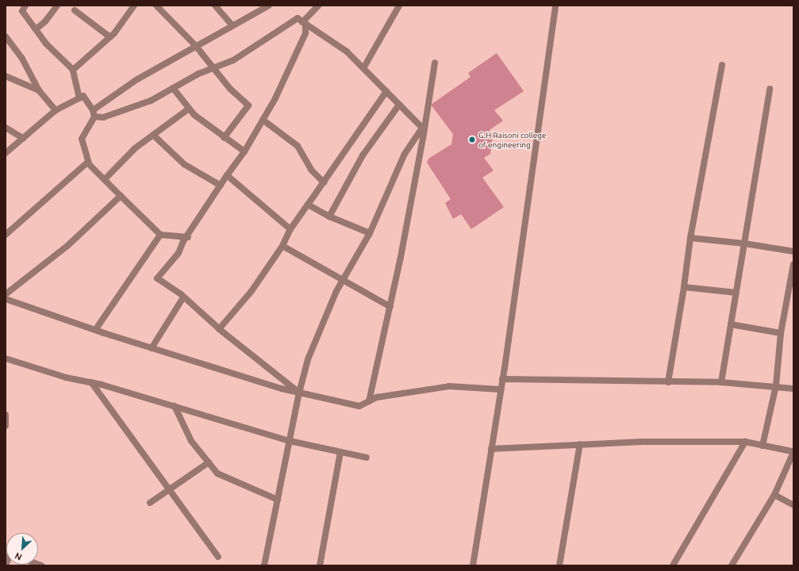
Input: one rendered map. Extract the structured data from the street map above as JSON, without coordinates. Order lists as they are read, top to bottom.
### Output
{
  "places": ["G.H Raisoni college of engineering"],
  "north": "bottom left"
}
